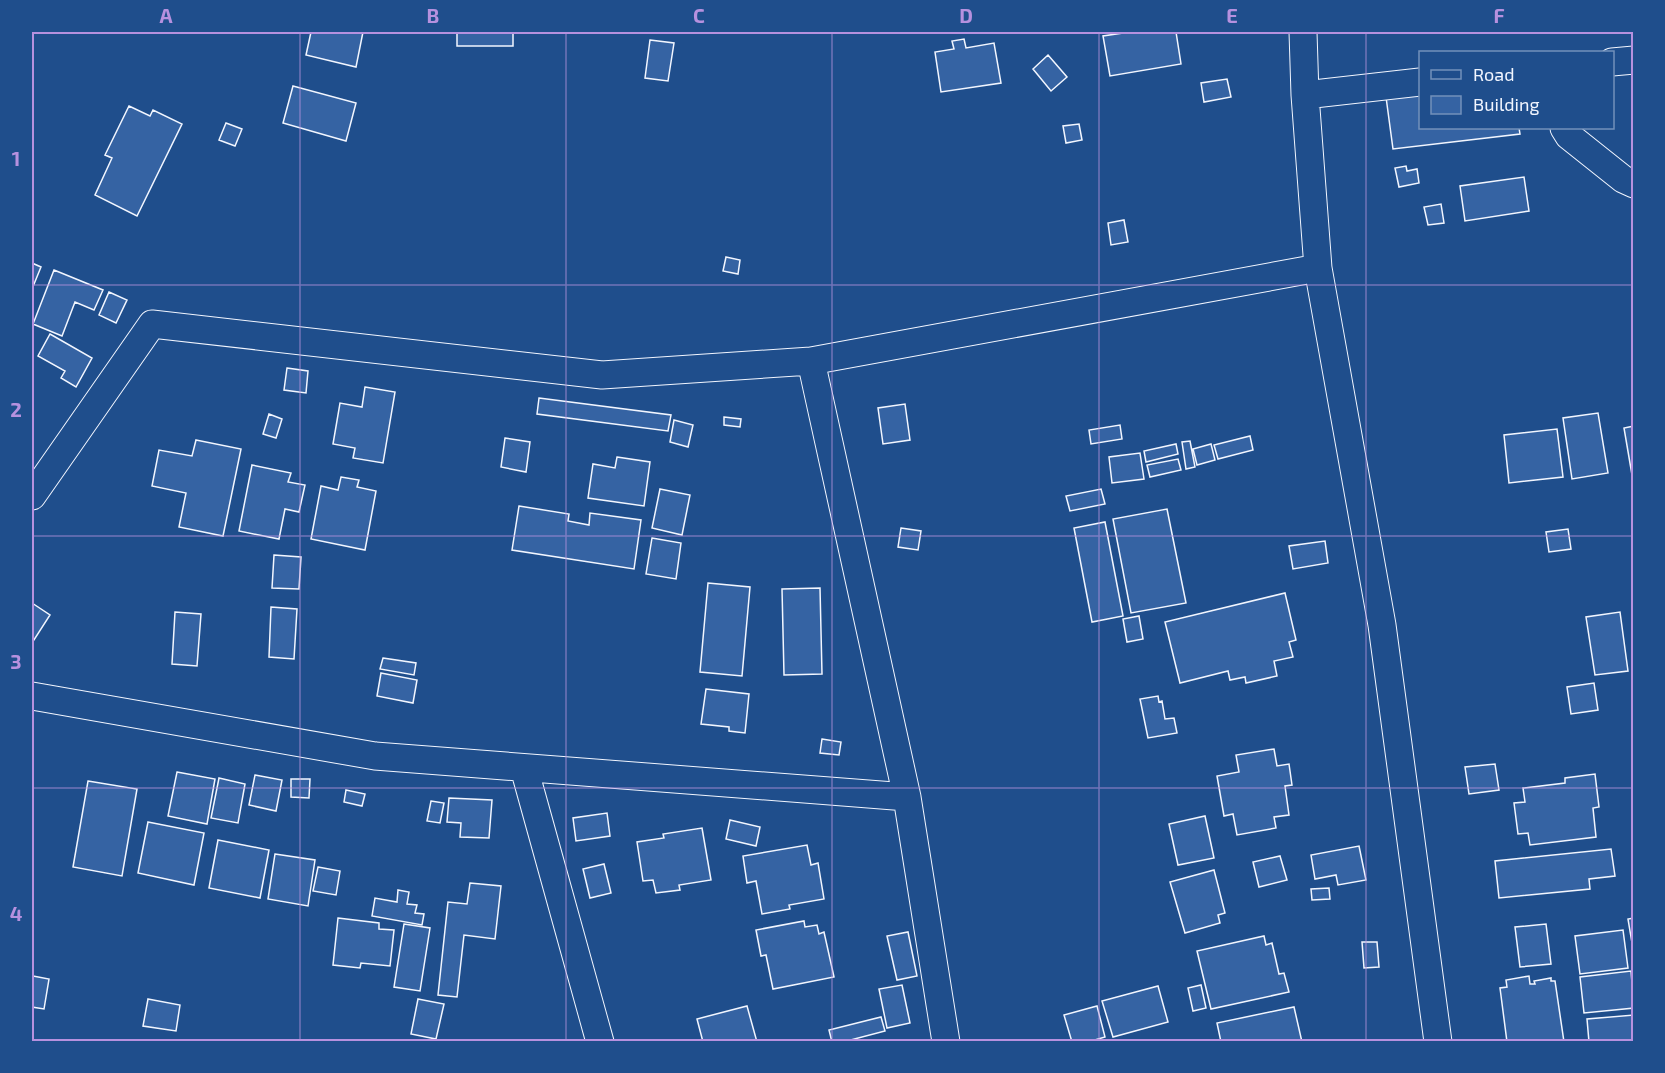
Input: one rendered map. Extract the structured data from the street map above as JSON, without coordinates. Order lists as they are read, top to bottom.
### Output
{
  "legend": ["Road", "Building"],
  "grid": {
    "columns": [
      "A",
      "B",
      "C",
      "D",
      "E",
      "F"
    ],
    "rows": [
      "1",
      "2",
      "3",
      "4"
    ]
  }
}
